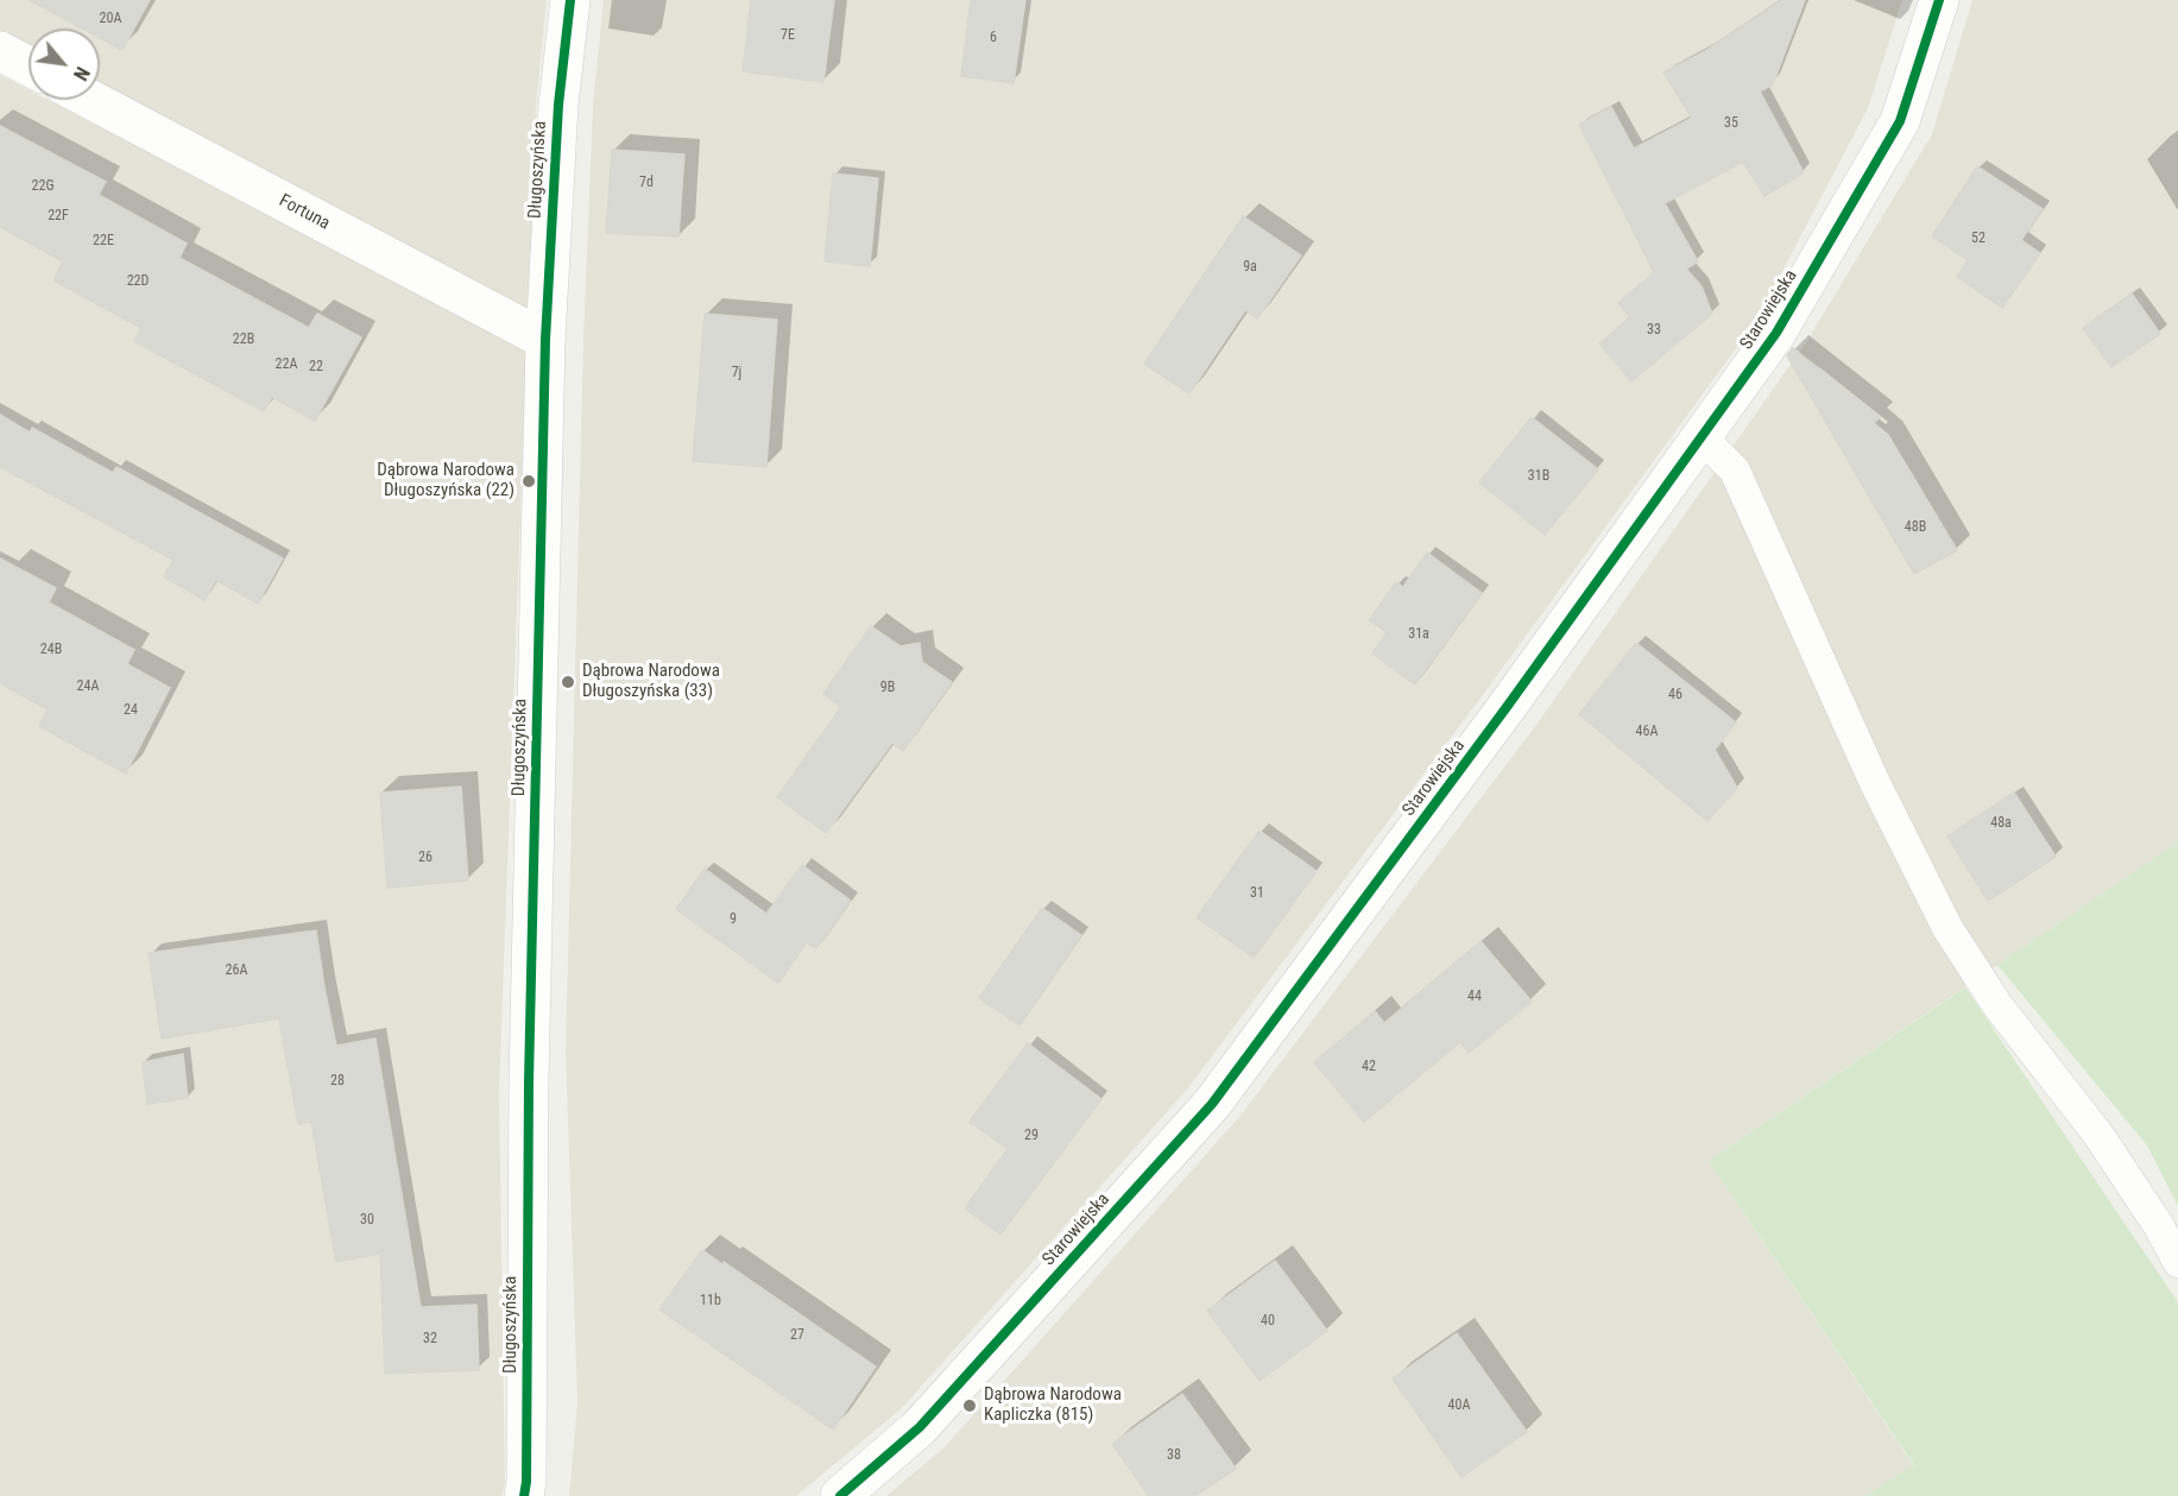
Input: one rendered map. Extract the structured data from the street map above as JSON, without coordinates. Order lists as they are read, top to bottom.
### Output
{
  "streets": {
    "street": ["Długoszyńska", "Fortuna", "Starowiejska"]
  },
  "crossings": [
    ["Długoszyńska", "Fortuna"]
  ],
  "places": ["Dąbrowa Narodowa Długoszyńska (22)", "Dąbrowa Narodowa Długoszyńska (33)", "Dąbrowa Narodowa Kapliczka (815)"],
  "house_numbers": [
    "20A",
    "7E",
    "6",
    "35",
    "7d",
    "22G",
    "22F",
    "52",
    "22E",
    "9a",
    "22D",
    "33",
    "22B",
    "22A",
    "22",
    "7j",
    "31B",
    "48B",
    "31a",
    "24B",
    "24A",
    "9B",
    "46",
    "24",
    "46A",
    "48a",
    "26",
    "31",
    "9",
    "26A",
    "44",
    "42",
    "28",
    "29",
    "30",
    "11b",
    "40",
    "27",
    "32",
    "40A",
    "38"
  ],
  "north": "bottom right"
}
